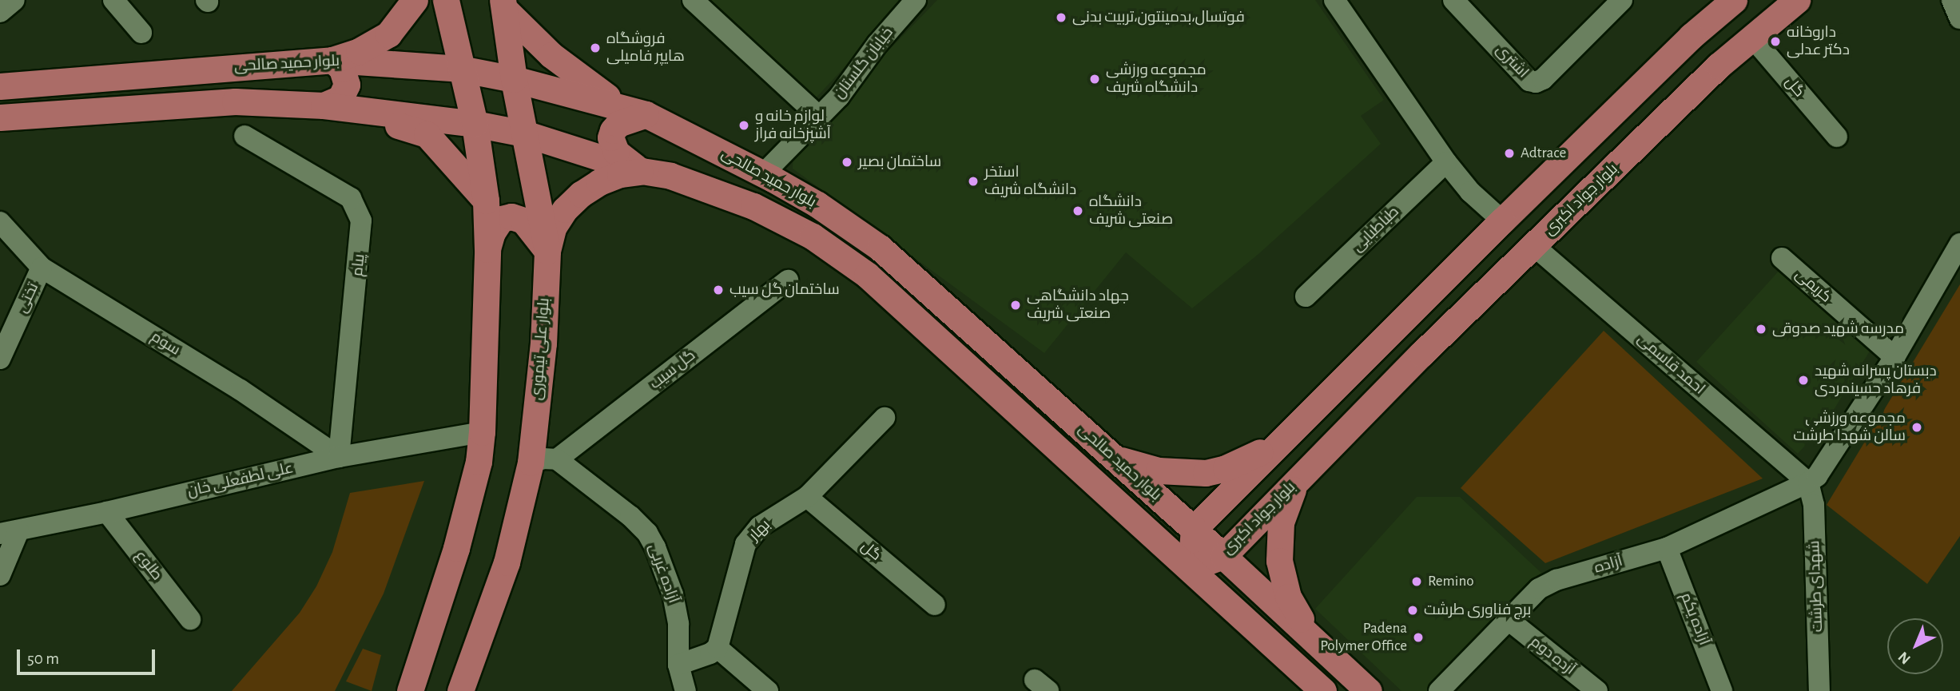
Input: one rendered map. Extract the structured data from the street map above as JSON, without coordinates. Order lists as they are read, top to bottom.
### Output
{
  "streets": {
    "main road": ["بلوار حمید صالحی", "بلوار جواد اکبری", "بلوار علی تیموری"],
    "street": [
      "اشتری",
      "خیابان گلستان",
      "گل",
      "طباطبایی",
      "پیام",
      "کریمی",
      "تختی",
      "سوم",
      "احمد قاسمی",
      "گل سیب",
      "علی لطفعلی خان",
      "بهار",
      "آزاده",
      "طلوع",
      "آزاده غربی",
      "شهدای طرشت",
      "آزاده یکم",
      "آزده دوم"
    ]
  },
  "crossings": [
    ["خیابان گلستان", "بلوار حمید صالحی"],
    ["بلوار حمید صالحی", "بلوار جواد اکبری"],
    ["بلوار حمید صالحی", "بلوار علی تیموری"],
    ["گل", "بلوار جواد اکبری"],
    ["گل", "بهار"],
    ["بلوار جواد اکبری", "احمد قاسمی"],
    ["پیام", "سوم"],
    ["پیام", "علی لطفعلی خان"],
    ["تختی", "سوم"],
    ["سوم", "علی لطفعلی خان"],
    ["احمد قاسمی", "آزاده"],
    ["احمد قاسمی", "شهدای طرشت"],
    ["گل سیب", "آزاده غربی"],
    ["علی لطفعلی خان", "طلوع"],
    ["آزاده", "شهدای طرشت"],
    ["آزاده", "آزاده یکم"],
    ["آزاده", "آزده دوم"]
  ],
  "places": [
    "فوتسال،بدمینتون،تربیت بدنی",
    "داروخانه دکتر عدلی",
    "فروشگاه هایپر فامیلی",
    "مجموعه ورزشی دانشگاه شریف",
    "لوازم خانه و آشپزخانه فراز",
    "Adtrace",
    "ساختمان بصیر",
    "استخر دانشگاه شریف",
    "دانشگاه صنعتی شریف",
    "ساختمان گل سیب",
    "جهاد دانشگاهی صنعتی شریف",
    "مدرسه شهید صدوقی",
    "دبستان پسرانه شهيد فرهاد حسينمردی",
    "مجموعه ورزشی سالن شهدا طرشت",
    "Remino",
    "برج فناوری طرشت",
    "Padena Polymer Office"
  ],
  "scale_bar": "50 m",
  "north": "bottom left"
}
